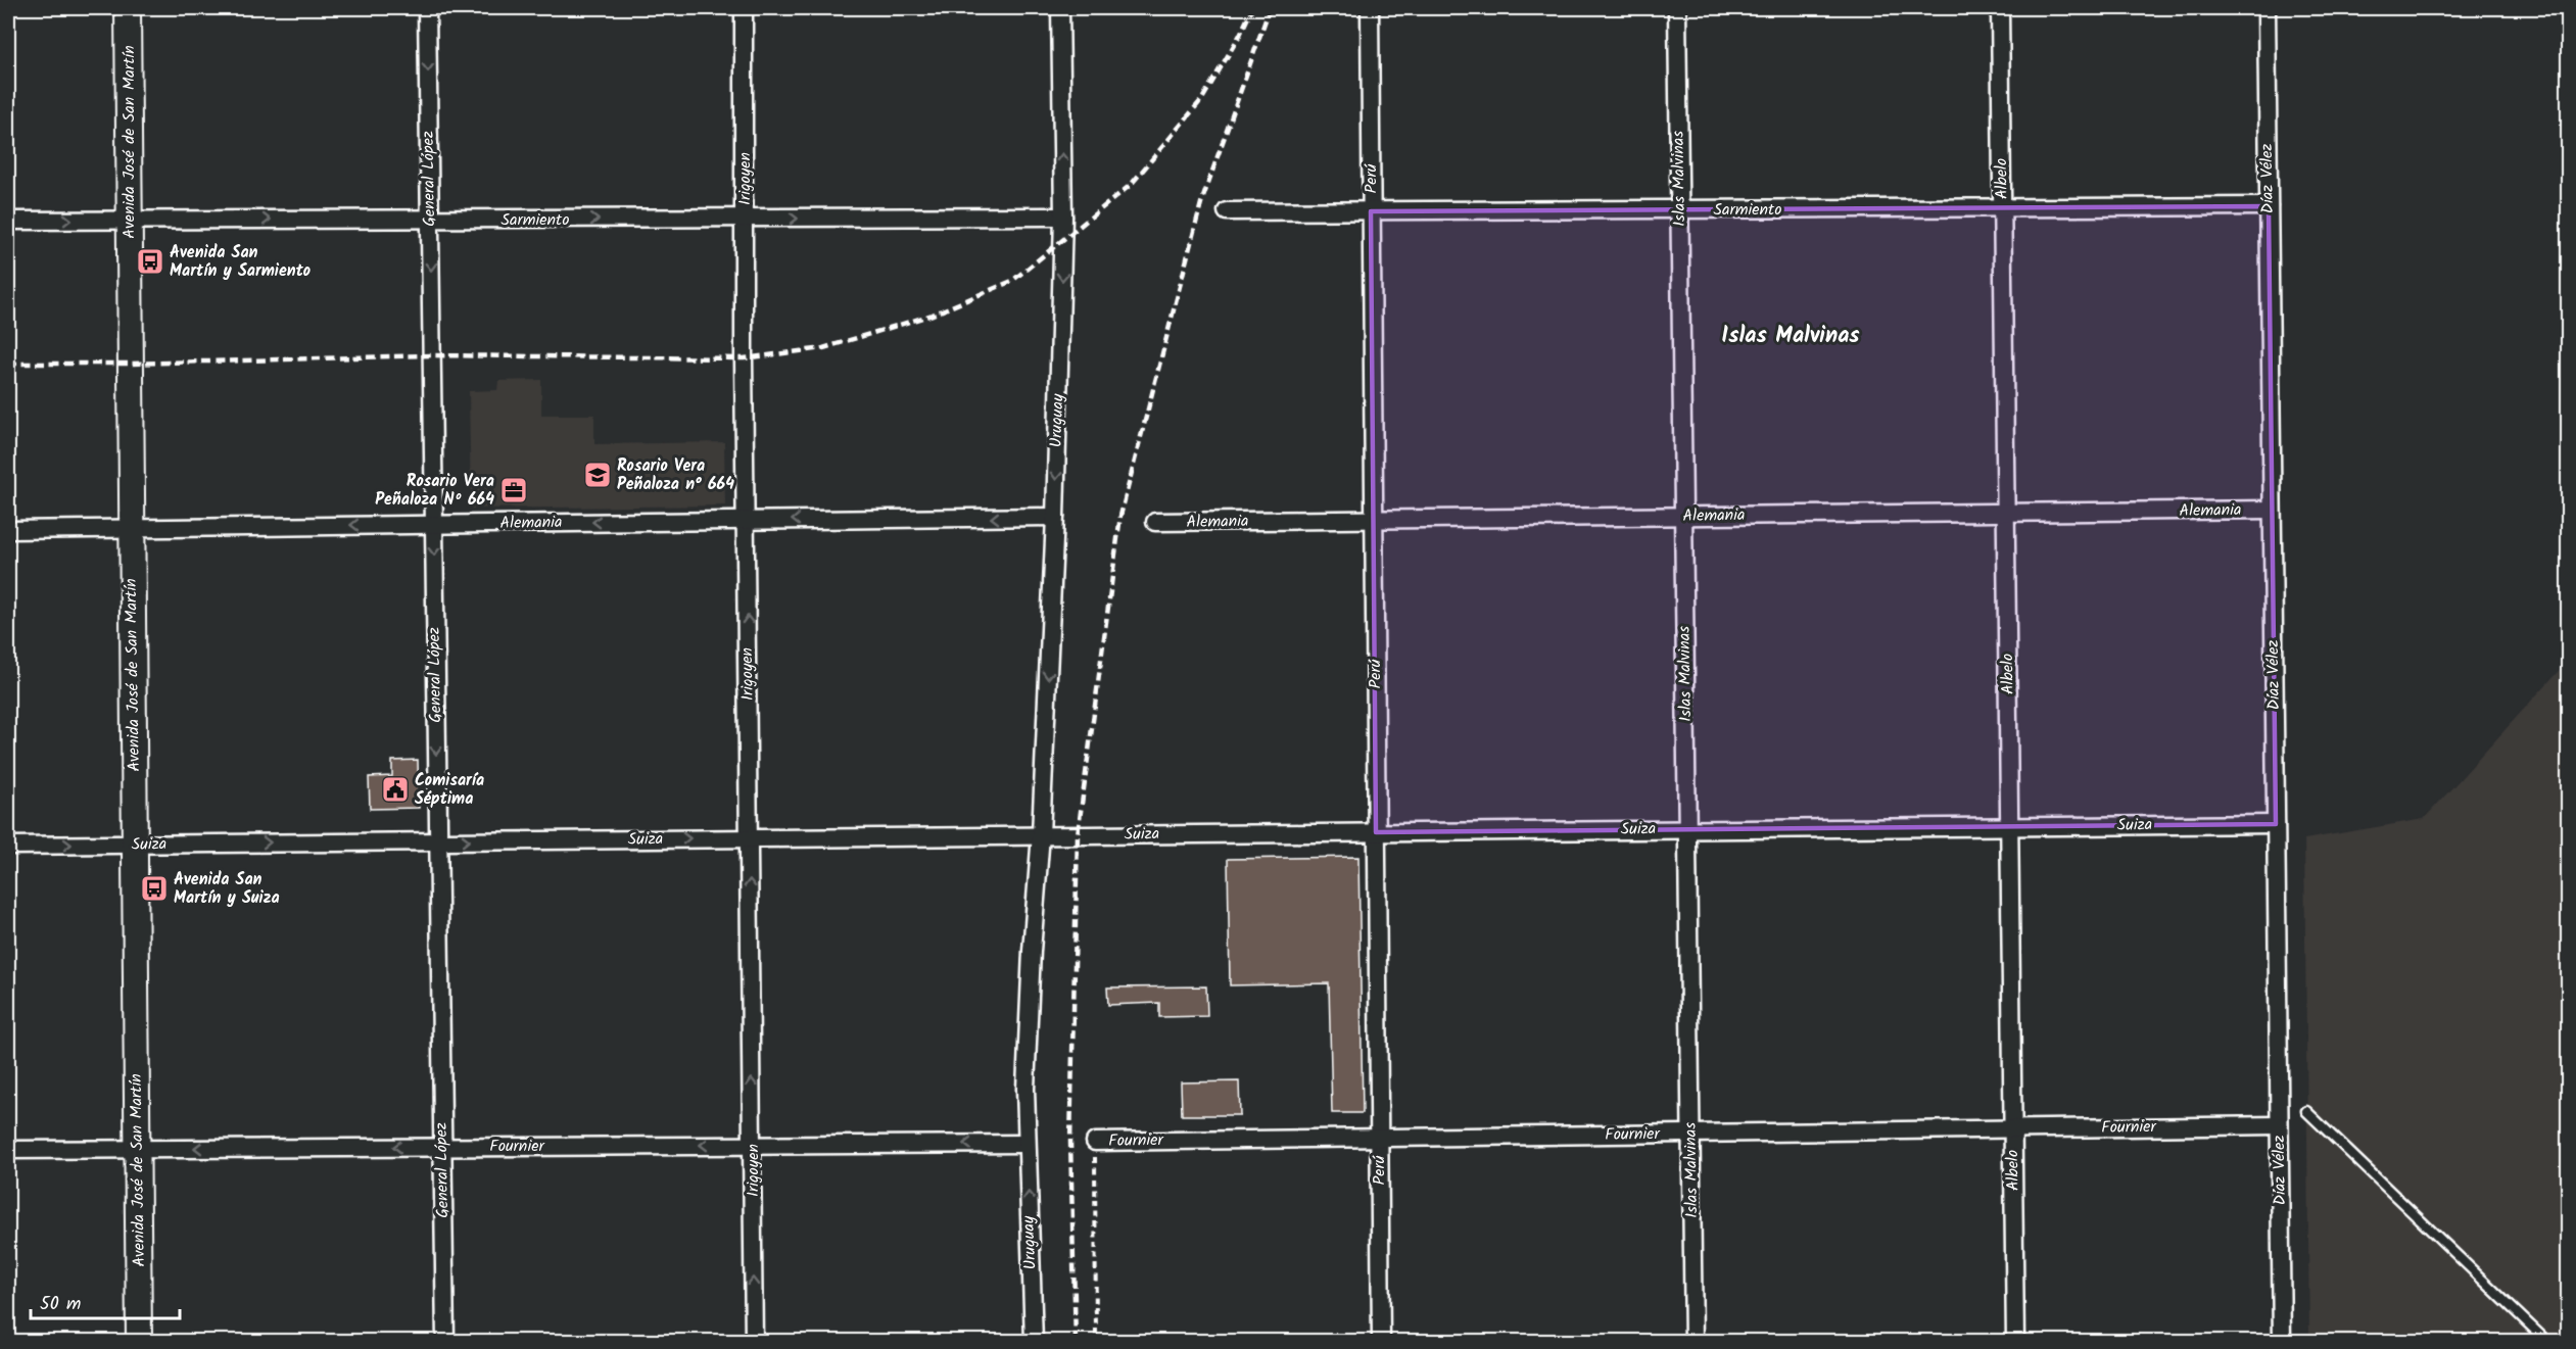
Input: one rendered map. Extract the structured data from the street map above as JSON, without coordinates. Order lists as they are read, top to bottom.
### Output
{
  "streets": {
    "main road": ["Avenida José de San Martín"],
    "street": [
      "General López",
      "Irigoyen",
      "Perú",
      "Islas Malvinas",
      "Albelo",
      "Díaz Vélez",
      "Sarmiento",
      "Uruguay",
      "Alemania",
      "Suiza",
      "Fournier"
    ]
  },
  "crossings": [
    ["Avenida José de San Martín", "Sarmiento"],
    ["Avenida José de San Martín", "Alemania"],
    ["Avenida José de San Martín", "Suiza"],
    ["Avenida José de San Martín", "Fournier"],
    ["General López", "Sarmiento"],
    ["General López", "Alemania"],
    ["General López", "Suiza"],
    ["General López", "Fournier"],
    ["Irigoyen", "Sarmiento"],
    ["Irigoyen", "Alemania"],
    ["Irigoyen", "Suiza"],
    ["Irigoyen", "Fournier"],
    ["Perú", "Sarmiento"],
    ["Perú", "Alemania"],
    ["Perú", "Suiza"],
    ["Perú", "Fournier"],
    ["Islas Malvinas", "Sarmiento"],
    ["Islas Malvinas", "Alemania"],
    ["Islas Malvinas", "Suiza"],
    ["Islas Malvinas", "Fournier"],
    ["Albelo", "Sarmiento"],
    ["Albelo", "Alemania"],
    ["Albelo", "Suiza"],
    ["Albelo", "Fournier"],
    ["Díaz Vélez", "Sarmiento"],
    ["Díaz Vélez", "Alemania"],
    ["Díaz Vélez", "Suiza"],
    ["Díaz Vélez", "Fournier"],
    ["Sarmiento", "Uruguay"],
    ["Uruguay", "Alemania"],
    ["Uruguay", "Suiza"],
    ["Uruguay", "Fournier"]
  ],
  "one_way": [
    "General López",
    "Irigoyen",
    "Sarmiento",
    "Alemania",
    "Fournier"
  ],
  "districts": ["Islas Malvinas"],
  "places": {
    "bus stop": ["Avenida San Martín y Sarmiento", "Avenida San Martín y Suiza"],
    "school or university": ["Rosario Vera Peñaloza n° 664"],
    "office": ["Rosario Vera Peñaloza Nº 664"],
    "public building": ["Comisaría Séptima"]
  },
  "scale_bar": "50 m"
}
